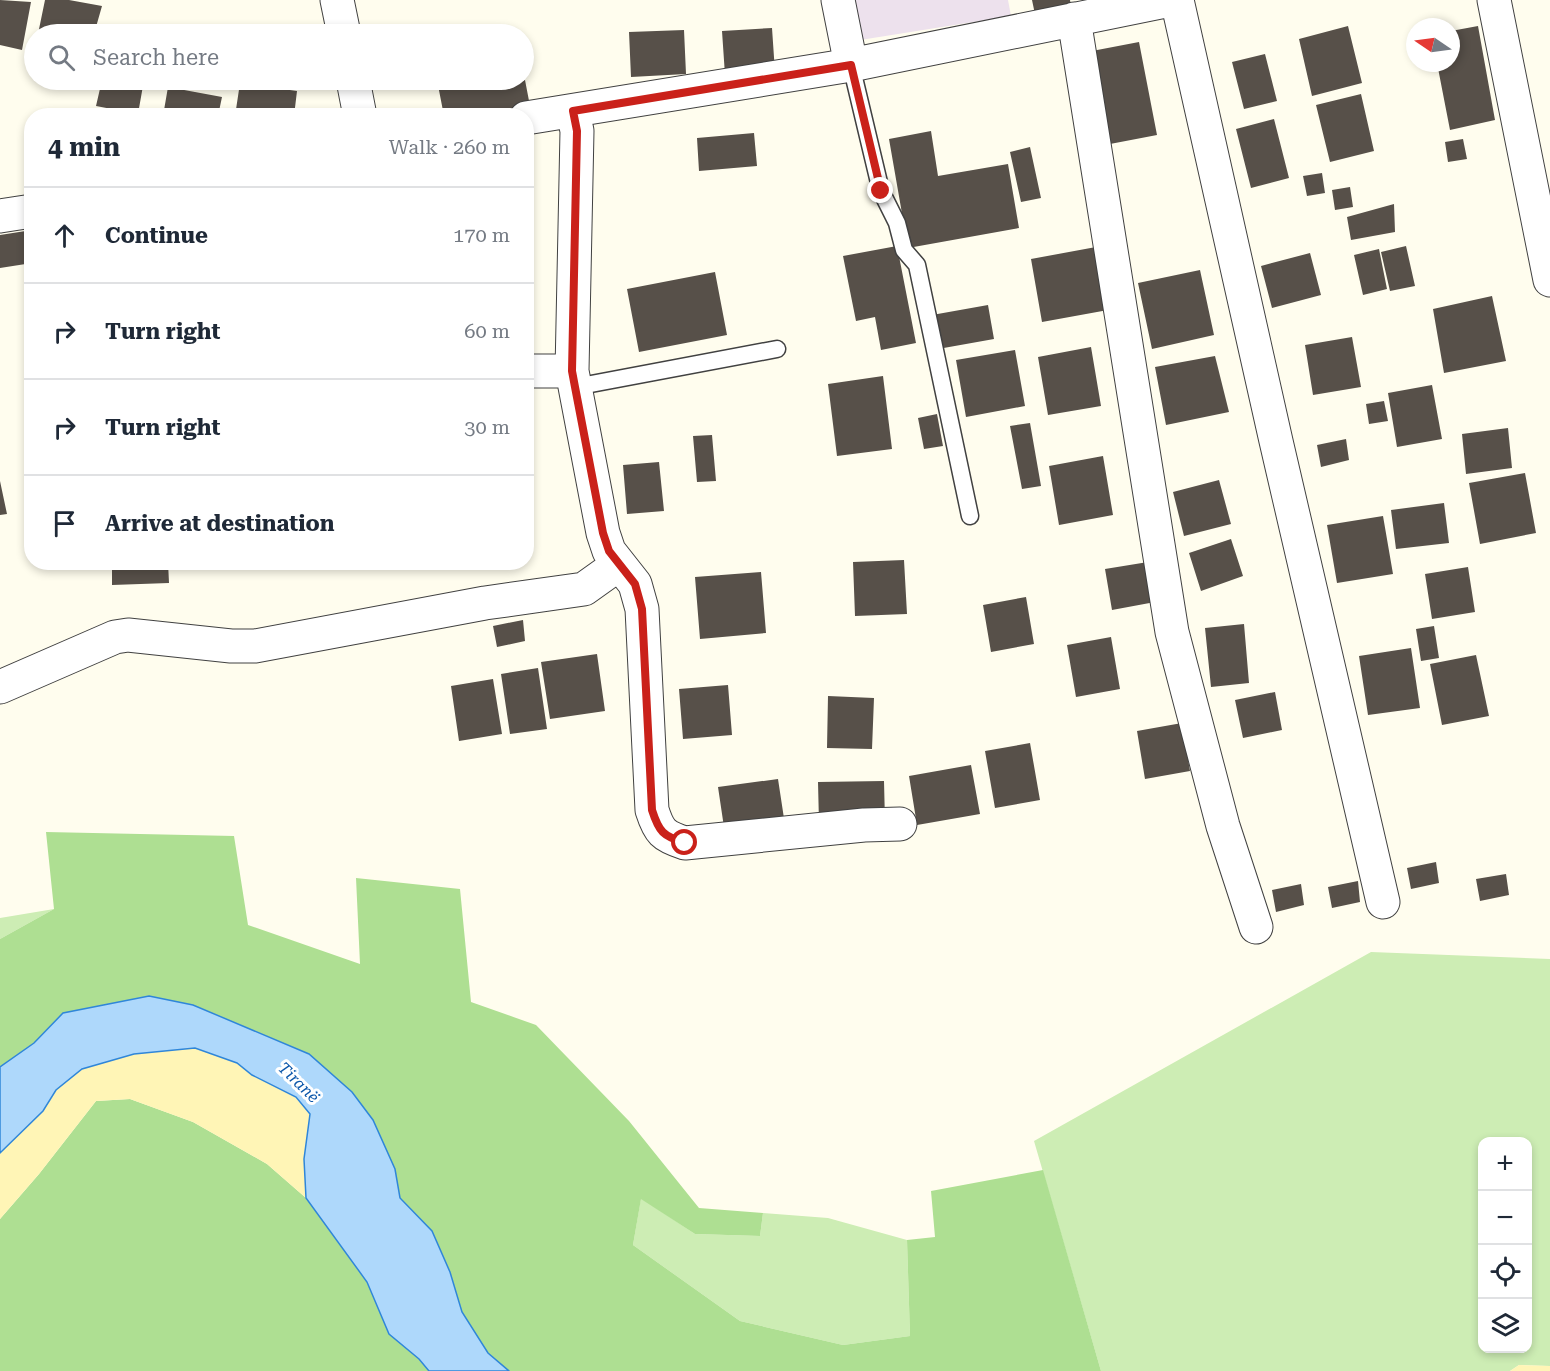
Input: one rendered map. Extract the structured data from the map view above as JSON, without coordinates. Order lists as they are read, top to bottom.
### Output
{
  "water": ["Tiranë"],
  "north": "left",
  "page": {
    "search": "Search here",
    "heading": ["4 min", "Walk · 260 m"],
    "list": [
      ["Continue", "170 m"],
      ["Turn right", "60 m"],
      ["Turn right", "30 m"],
      "Arrive at destination"
    ],
    "map_buttons": ["+", "−"]
  }
}
